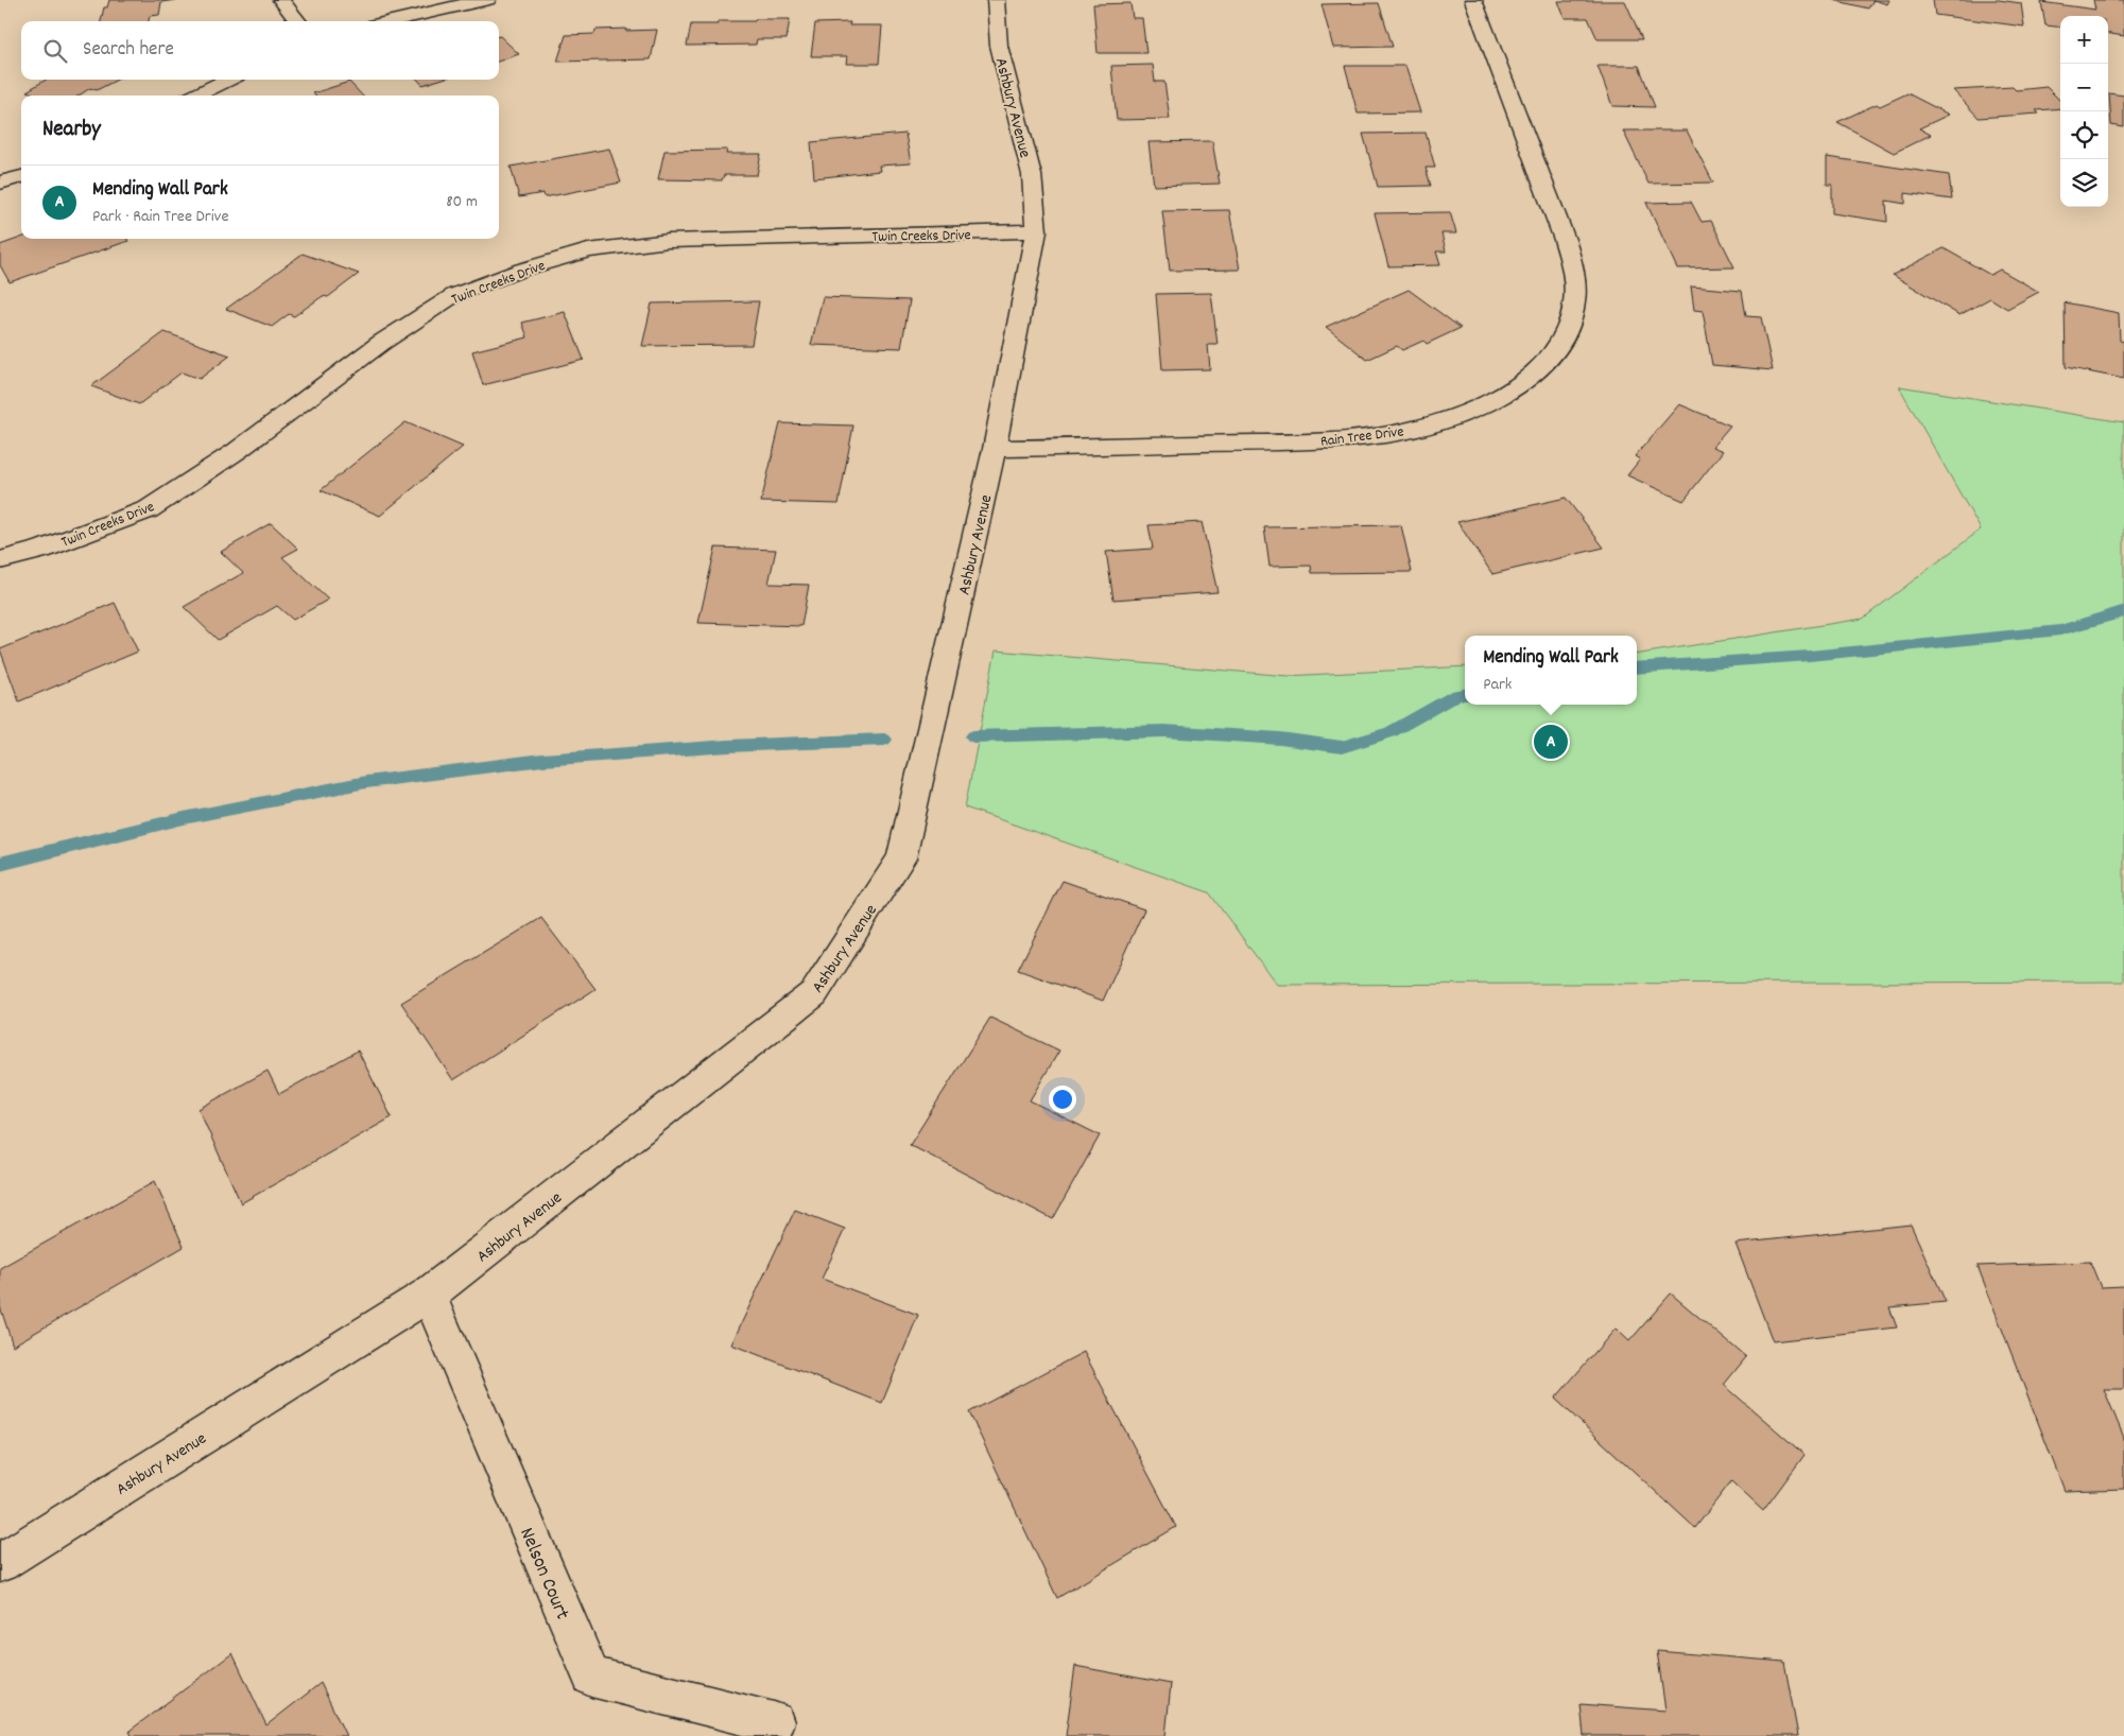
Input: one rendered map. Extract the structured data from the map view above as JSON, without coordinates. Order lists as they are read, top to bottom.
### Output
{
  "streets": {
    "street": [
      "Ashbury Avenue",
      "Twin Creeks Drive",
      "Rain Tree Drive",
      "Nelson Court"
    ]
  },
  "crossings": [
    ["Ashbury Avenue", "Twin Creeks Drive"],
    ["Ashbury Avenue", "Rain Tree Drive"],
    ["Ashbury Avenue", "Nelson Court"]
  ],
  "page": {
    "map_buttons": ["+", "−"],
    "search": "Search here",
    "heading": "Nearby",
    "list": [
      {
        "mark": "A",
        "name": "Mending Wall Park",
        "note": "Park · Rain Tree Drive",
        "value": "80 m"
      }
    ],
    "popup": ["Mending Wall Park", "Park"],
    "pins": "A"
  }
}
